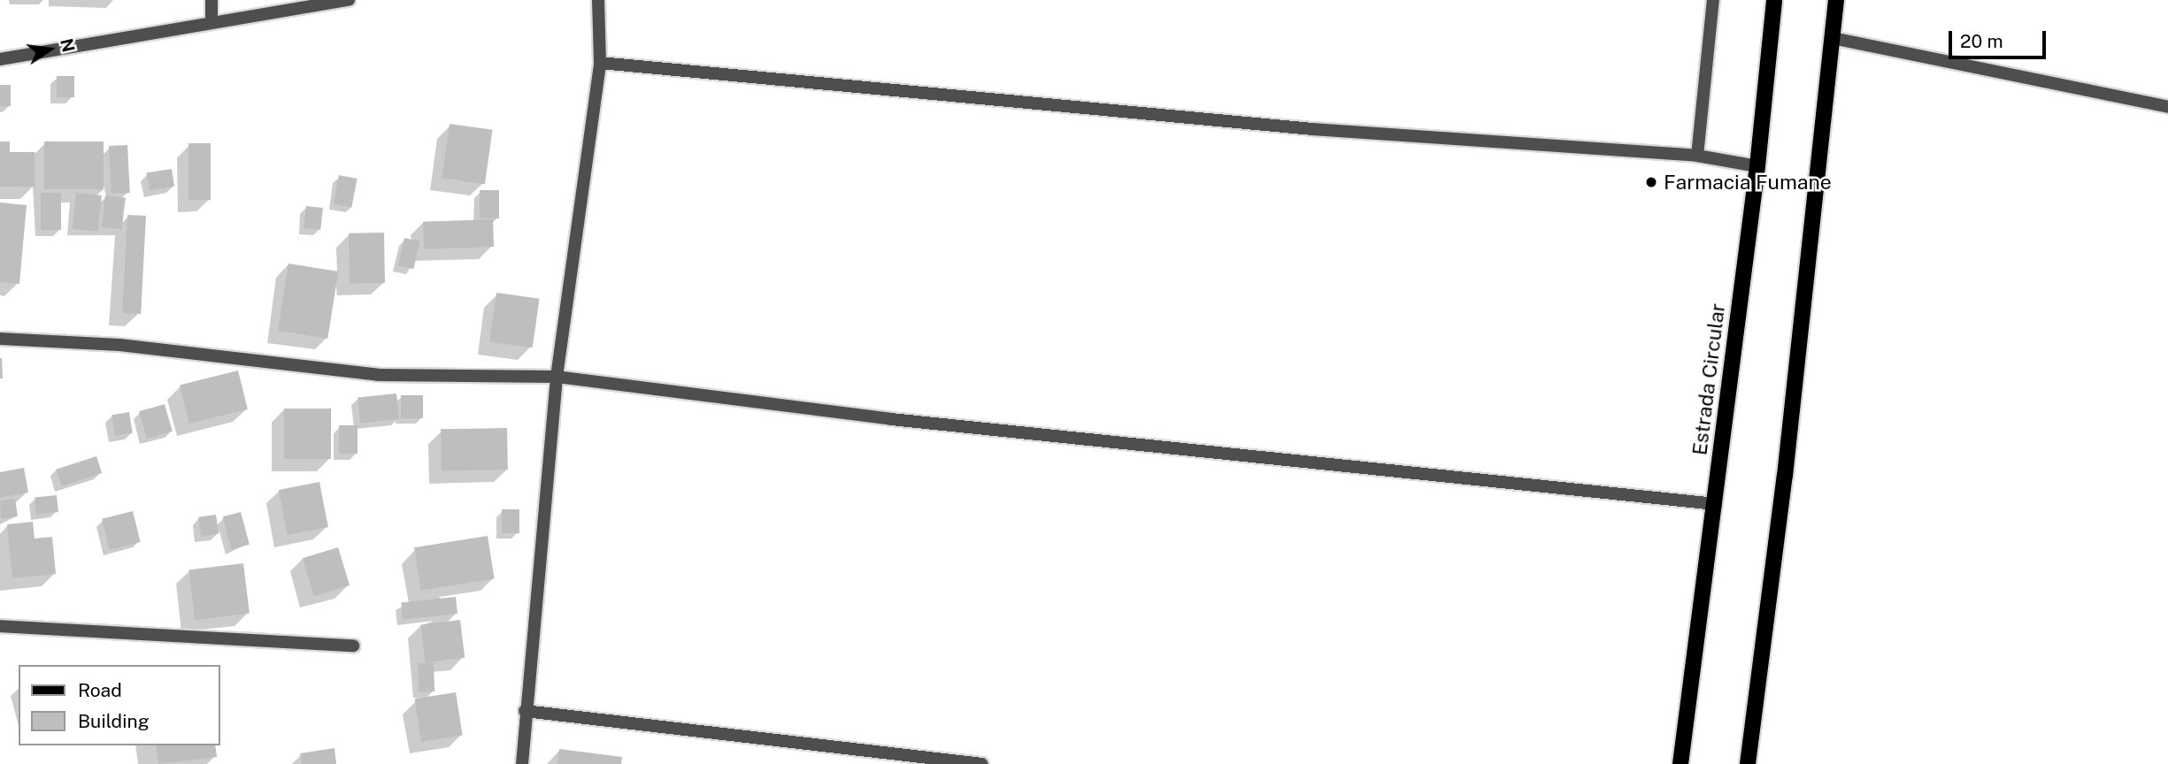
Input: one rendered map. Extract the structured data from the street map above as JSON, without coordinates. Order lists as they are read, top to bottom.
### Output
{
  "streets": {
    "main road": ["Estrada Circular"]
  },
  "places": ["Farmacia Fumane"],
  "legend": ["Road", "Building"],
  "scale_bar": "20 m",
  "north": "right"
}
